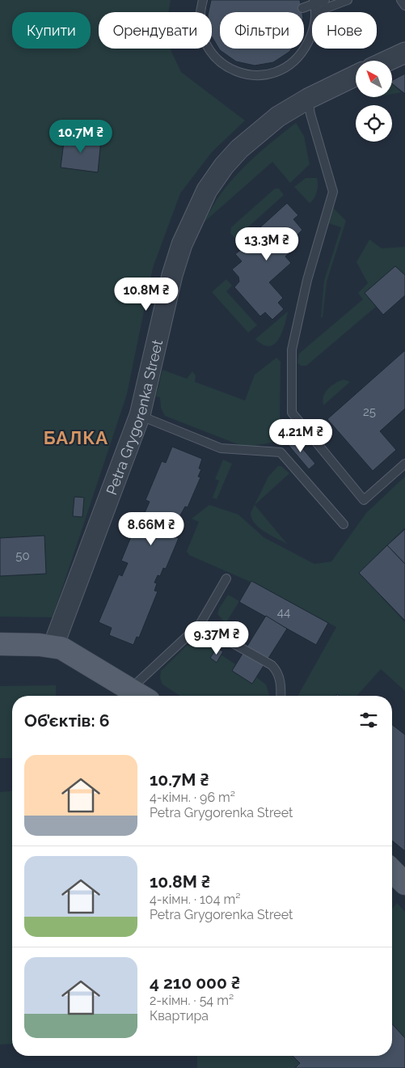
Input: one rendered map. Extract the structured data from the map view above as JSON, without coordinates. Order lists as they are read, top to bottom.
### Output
{
  "streets": {
    "street": ["Petra Grygorenka Street"]
  },
  "districts": ["БАЛКА"],
  "house_numbers": ["25", "50", "44"],
  "north": "top left",
  "page": {
    "chip": [
      "Купити",
      "Орендувати",
      "Фільтри",
      "Нове"
    ],
    "price": [
      "10.7M ₴",
      "13.3M ₴",
      "10.8M ₴",
      "4.21M ₴",
      "8.66M ₴",
      "9.37M ₴"
    ],
    "heading": "Об’єктів: 6",
    "list": [
      {
        "name": "10.7M ₴",
        "note": "4-кімн. · 96 m² · Petra Grygorenka Street"
      },
      {
        "name": "10.8M ₴",
        "note": "4-кімн. · 104 m² · Petra Grygorenka Street"
      },
      {
        "name": "4 210 000 ₴",
        "note": "2-кімн. · 54 m² · Квартира"
      }
    ]
  }
}
